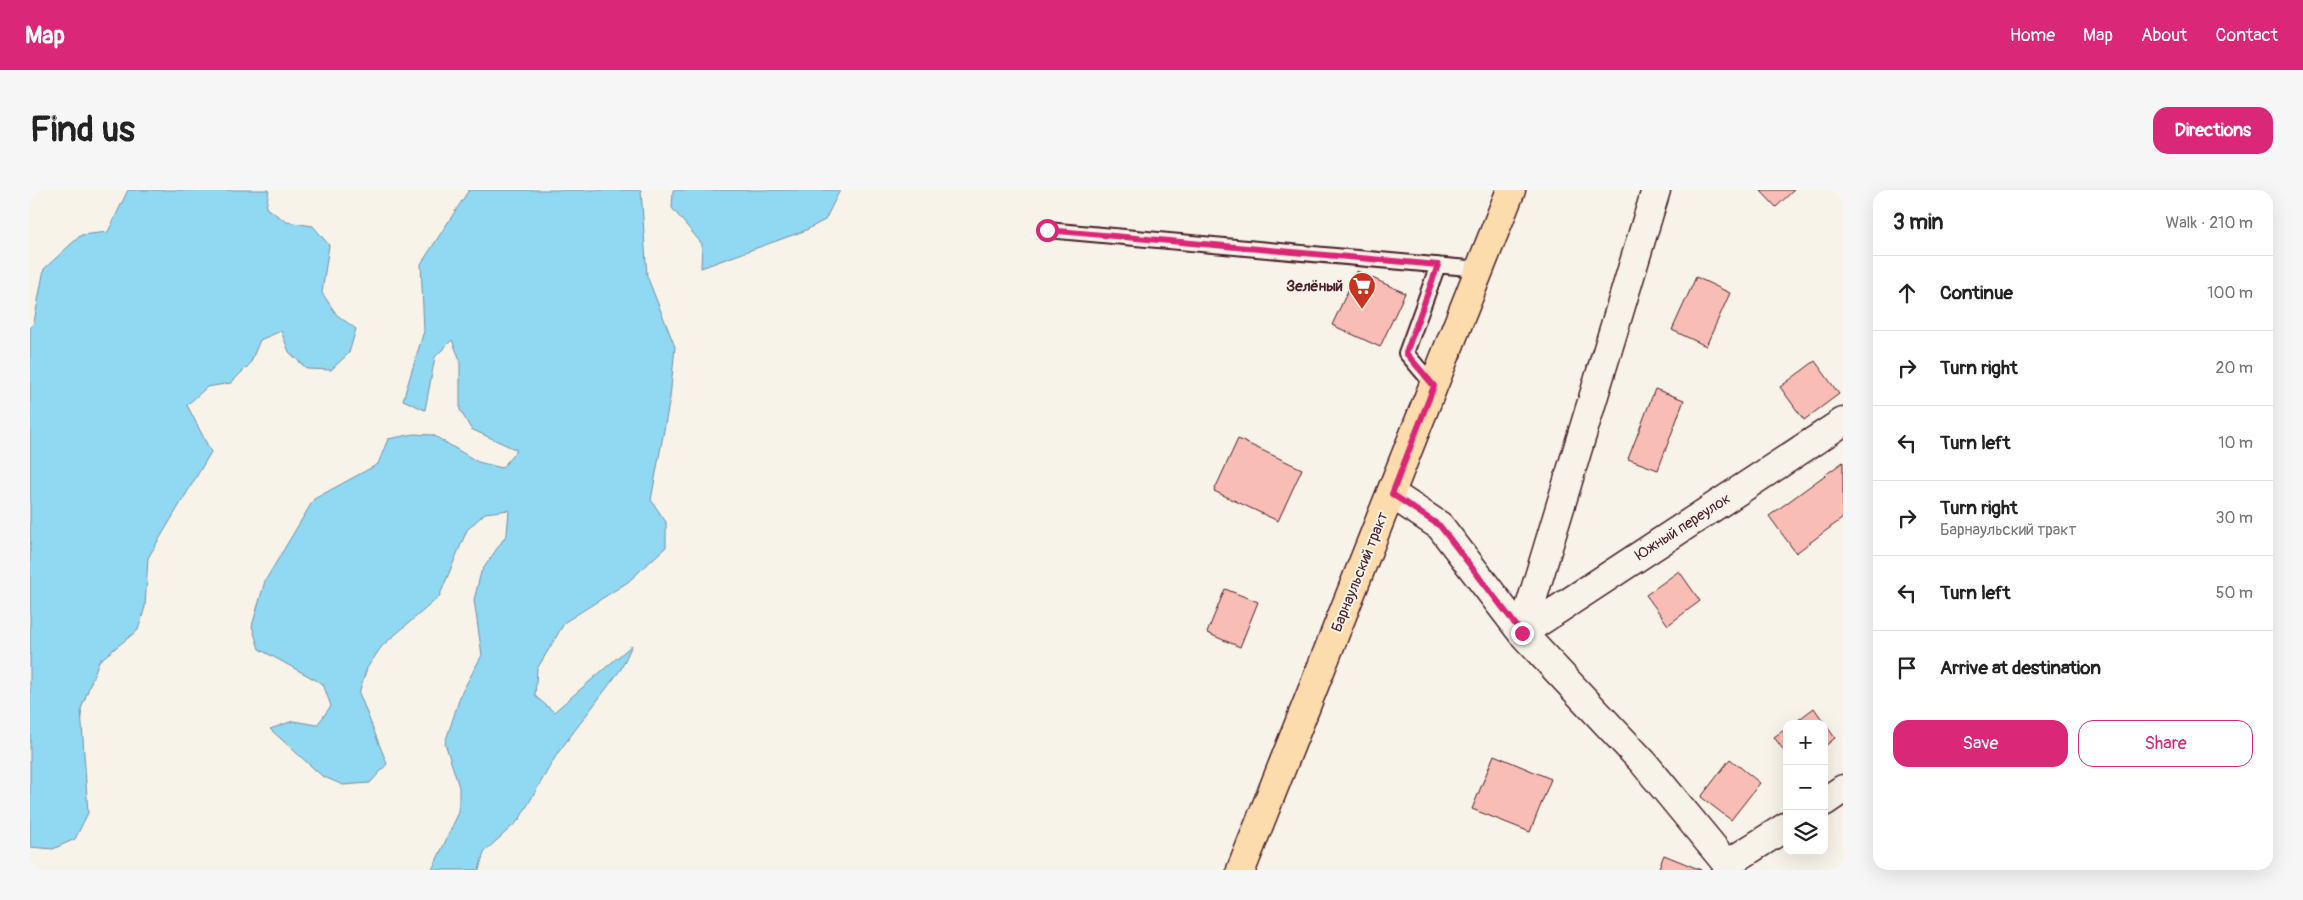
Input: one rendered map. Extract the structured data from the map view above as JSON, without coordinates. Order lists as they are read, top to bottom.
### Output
{
  "streets": {
    "main road": ["Барнаульский тракт"],
    "street": ["Южный переулок"]
  },
  "places": {
    "supermarket": ["Зелёный"]
  },
  "page": {
    "header": "Map",
    "nav": [
      "Home",
      "Map",
      "About",
      "Contact"
    ],
    "buttons": [
      "Directions",
      ["Save", "Share"]
    ],
    "title": "Find us",
    "heading": ["3 min", "Walk · 210 m"],
    "list": [
      ["Continue", "100 m"],
      ["Turn right", "20 m"],
      ["Turn left", "10 m"],
      ["Turn right", "Барнаульский тракт", "30 m"],
      ["Turn left", "50 m"],
      "Arrive at destination"
    ],
    "map_buttons": ["+", "−"]
  }
}
